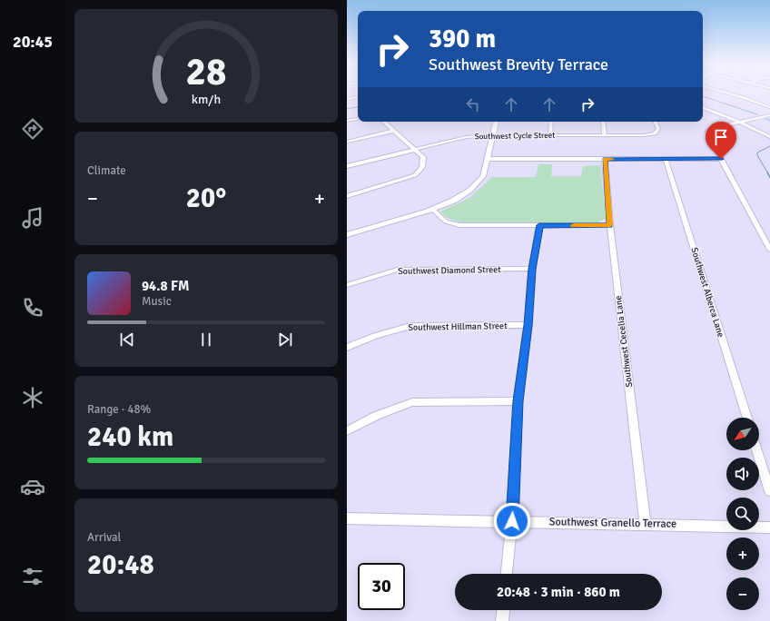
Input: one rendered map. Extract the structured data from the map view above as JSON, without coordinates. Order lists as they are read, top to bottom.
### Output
{
  "streets": {
    "street": [
      "Southwest Cycle Street",
      "Southwest Diamond Street",
      "Southwest Alberca Lane",
      "Southwest Hillman Street",
      "Southwest Cecelia Lane",
      "Southwest Granello Terrace"
    ]
  },
  "crossings": [
    ["Southwest Cecelia Lane", "Southwest Granello Terrace"]
  ],
  "north": "bottom left",
  "page": {
    "tabs": "20:45",
    "turn": ["390 m", "Southwest Brevity Terrace"],
    "tile": [
      "Climate",
      ["Range · 48%", "240 km"],
      ["Arrival", "20:48"]
    ],
    "heat": ["−", "20°", "+"],
    "song": ["94.8 FM", "Music"],
    "map_buttons": ["+", "−"],
    "limit": "30",
    "trip": "20:48 · 3 min · 860 m",
    "gauge": ["28", "km/h"]
  }
}
